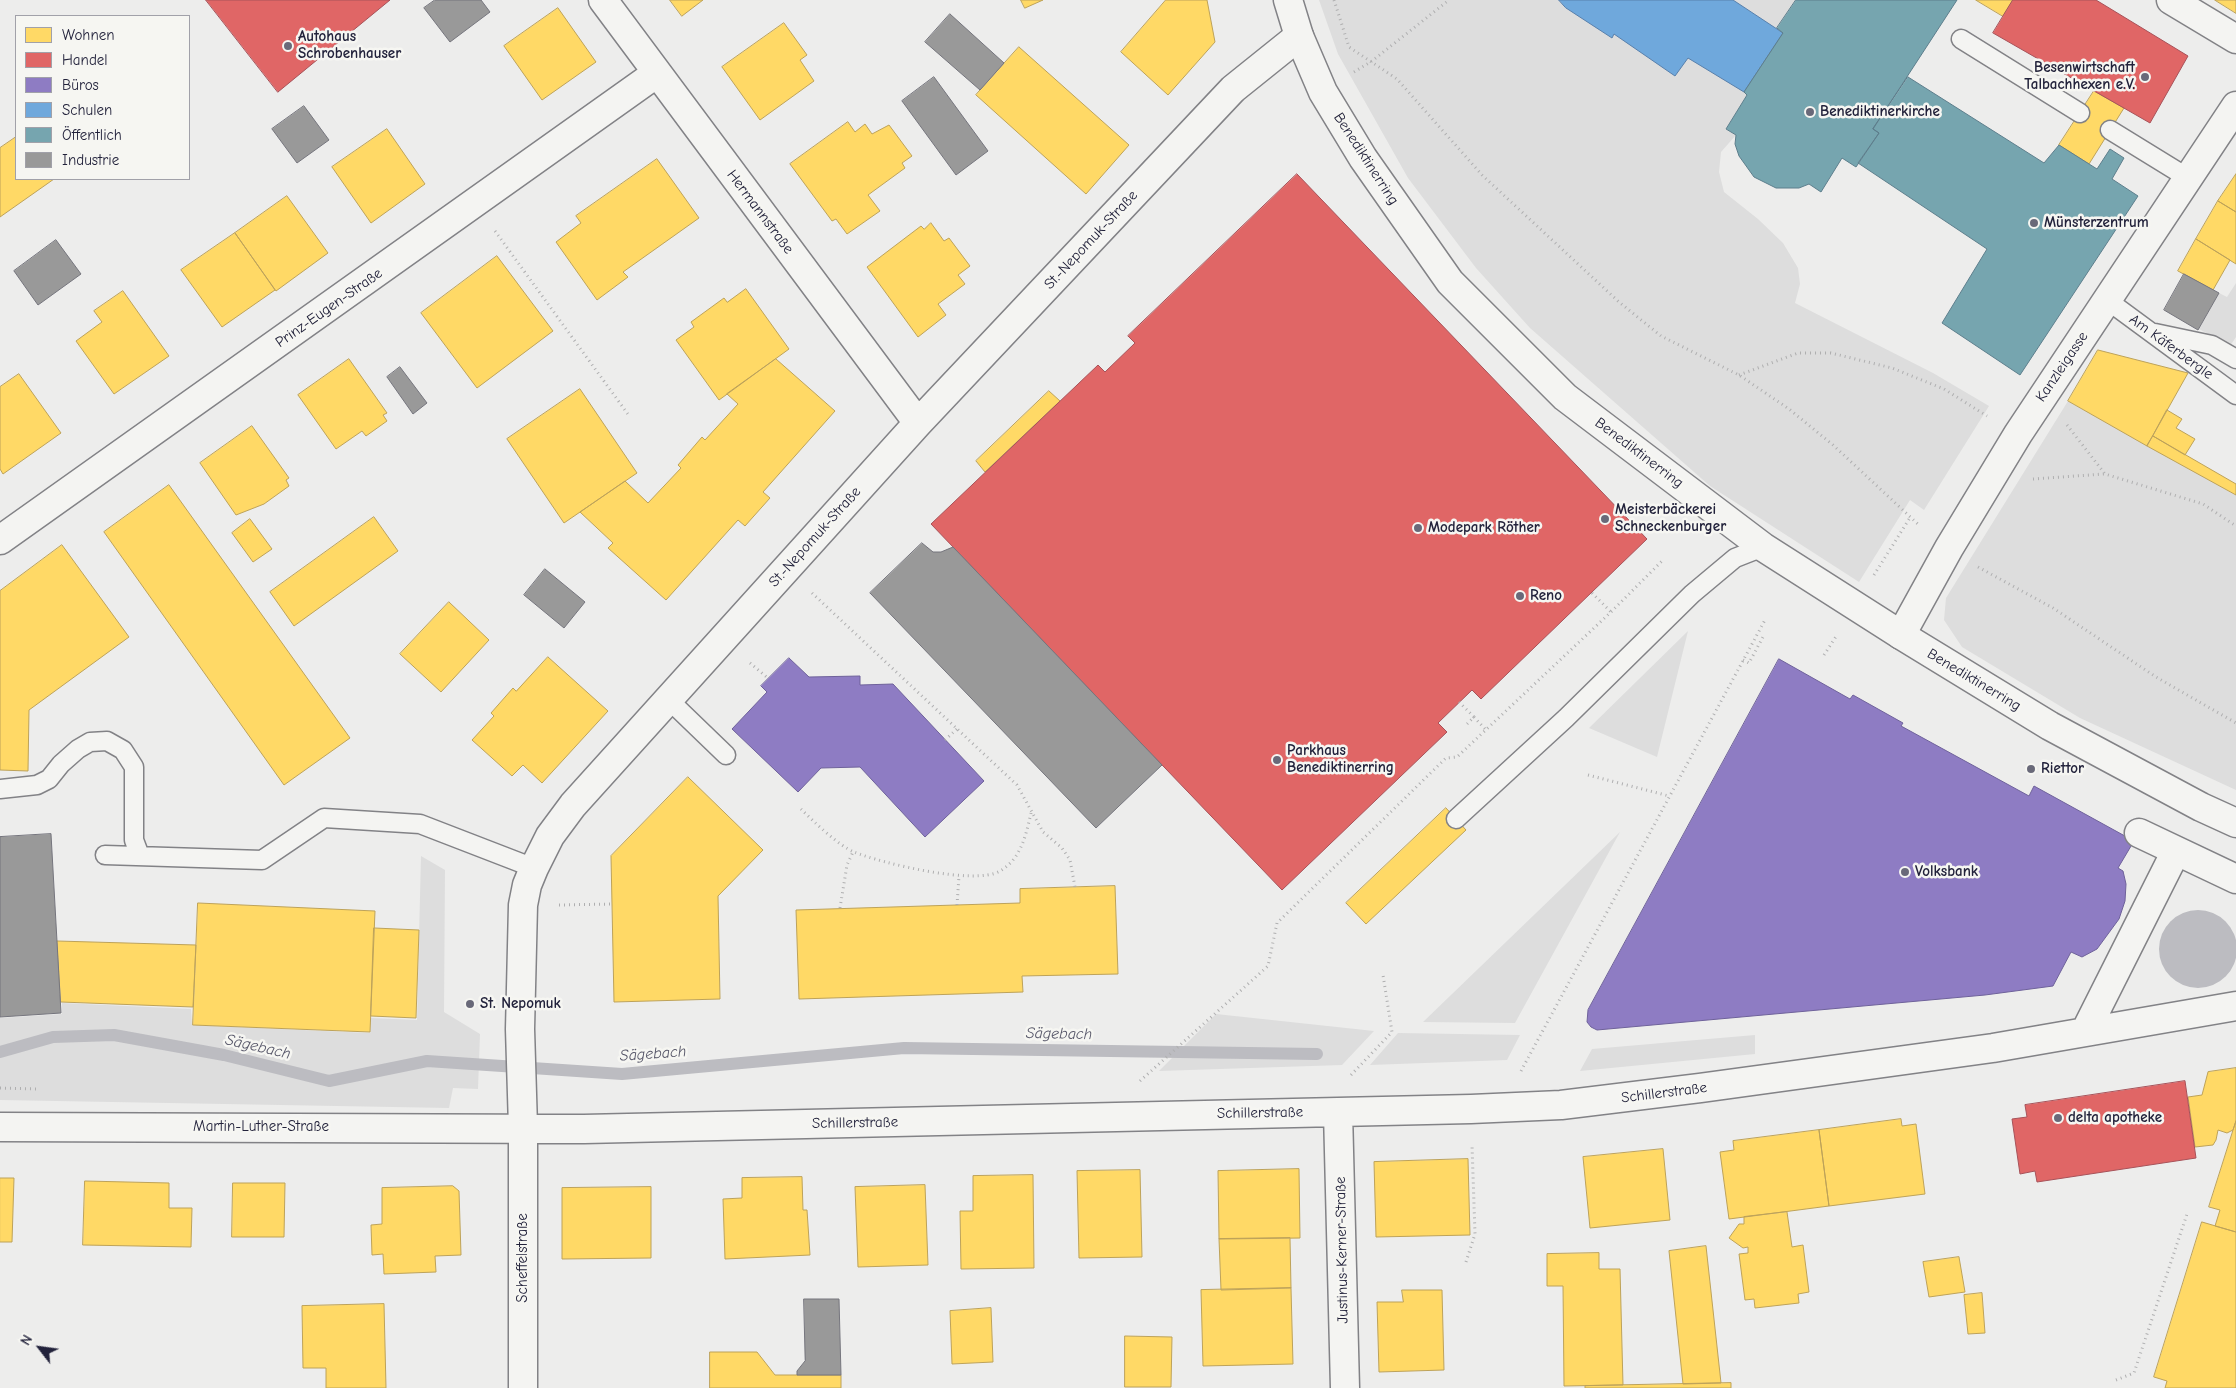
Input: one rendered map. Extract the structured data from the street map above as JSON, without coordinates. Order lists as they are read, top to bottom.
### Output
{
  "streets": {
    "street": [
      "Benediktinerring",
      "Hermannstraße",
      "St.-Nepomuk-Straße",
      "Prinz-Eugen-Straße",
      "Kanzleigasse",
      "Schillerstraße",
      "Martin-Luther-Straße",
      "Justinus-Kerner-Straße",
      "Scheffelstraße"
    ],
    "lane": ["Am Käferbergle"]
  },
  "crossings": [
    ["Benediktinerring", "St.-Nepomuk-Straße"],
    ["Benediktinerring", "Kanzleigasse"],
    ["Hermannstraße", "St.-Nepomuk-Straße"],
    ["Hermannstraße", "Prinz-Eugen-Straße"],
    ["St.-Nepomuk-Straße", "Schillerstraße"],
    ["St.-Nepomuk-Straße", "Martin-Luther-Straße"],
    ["St.-Nepomuk-Straße", "Scheffelstraße"],
    ["Am Käferbergle", "Kanzleigasse"],
    ["Schillerstraße", "Martin-Luther-Straße"],
    ["Schillerstraße", "Justinus-Kerner-Straße"],
    ["Schillerstraße", "Scheffelstraße"],
    ["Martin-Luther-Straße", "Scheffelstraße"]
  ],
  "water": ["Sägebach"],
  "places": [
    "Autohaus Schrobenhauser",
    "Besenwirtschaft Talbachhexen e.V.",
    "Benediktinerkirche",
    "Münsterzentrum",
    "Meisterbäckerei Schneckenburger",
    "Modepark Röther",
    "Reno",
    "Parkhaus Benediktinerring",
    "Riettor",
    "Volksbank",
    "St. Nepomuk",
    "delta apotheke"
  ],
  "legend": [
    "Wohnen",
    "Handel",
    "Büros",
    "Schulen",
    "Öffentlich",
    "Industrie"
  ],
  "north": "top left"
}
